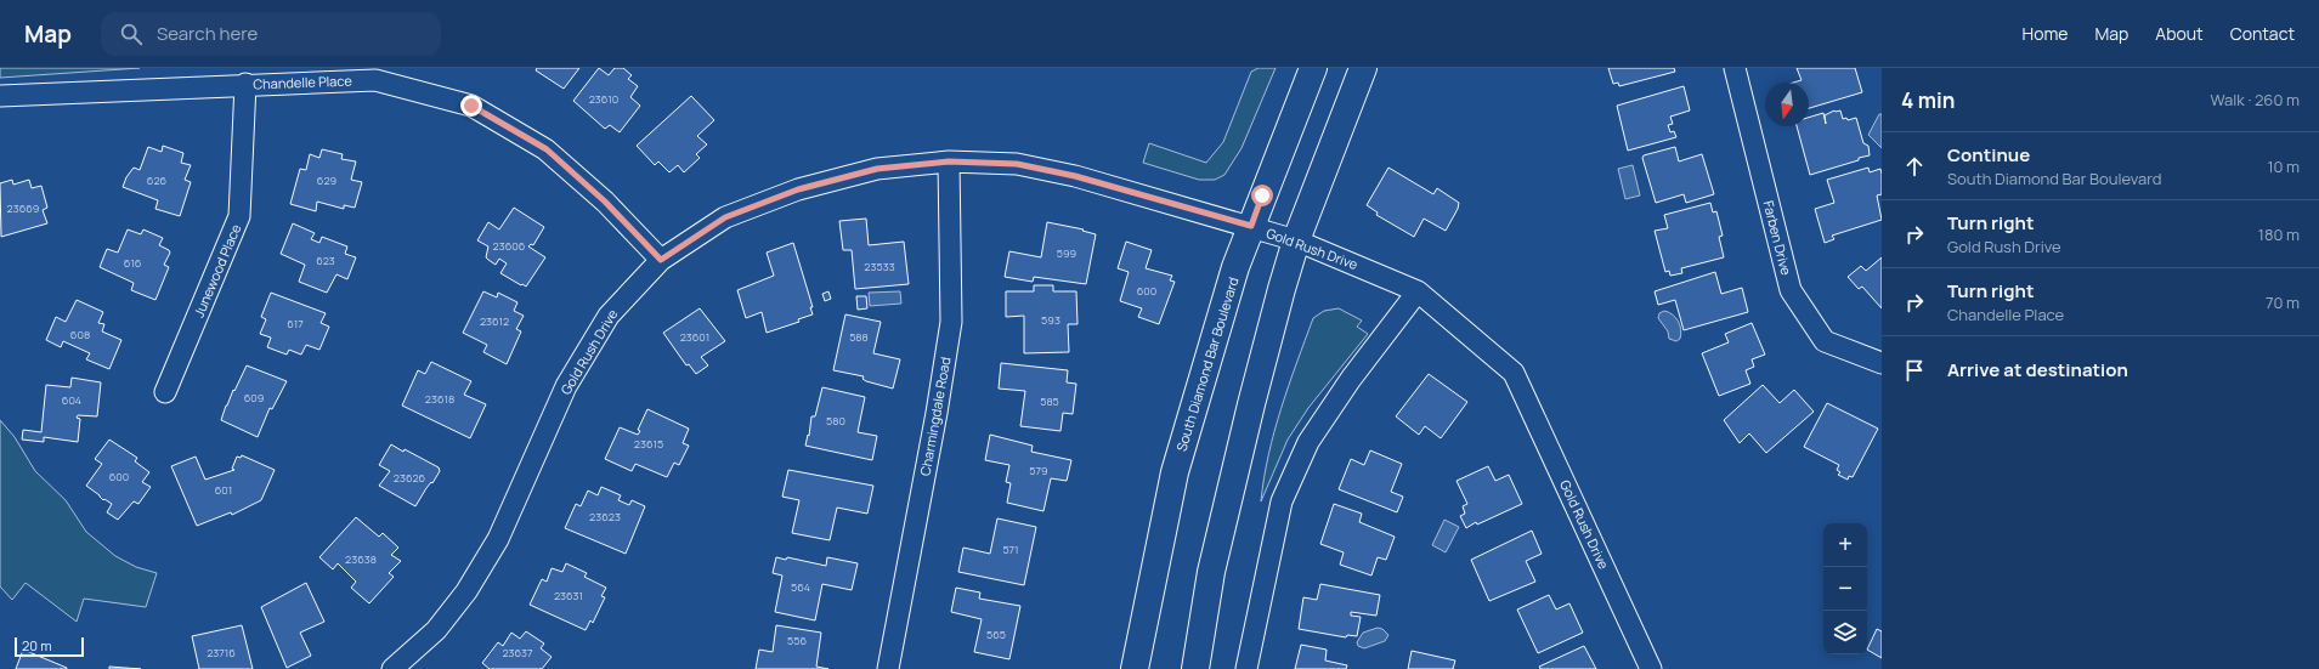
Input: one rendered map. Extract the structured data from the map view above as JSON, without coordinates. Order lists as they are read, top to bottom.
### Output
{
  "streets": {
    "main road": ["South Diamond Bar Boulevard"],
    "street": [
      "Chandelle Place",
      "Farben Drive",
      "Gold Rush Drive",
      "Junewood Place",
      "Charmingdale Road"
    ]
  },
  "crossings": [
    ["Chandelle Place", "Gold Rush Drive"],
    ["Chandelle Place", "Junewood Place"],
    ["Gold Rush Drive", "South Diamond Bar Boulevard"],
    ["Gold Rush Drive", "Charmingdale Road"]
  ],
  "house_numbers": [
    "23610",
    "626",
    "629",
    "23669",
    "23606",
    "599",
    "623",
    "616",
    "23533",
    "600",
    "593",
    "23612",
    "617",
    "608",
    "23601",
    "588",
    "609",
    "23618",
    "604",
    "585",
    "580",
    "23615",
    "579",
    "600",
    "23626",
    "601",
    "23623",
    "571",
    "23638",
    "564",
    "23631",
    "565",
    "556",
    "23716",
    "23637"
  ],
  "scale_bar": "20 m",
  "north": "bottom",
  "page": {
    "header": "Map",
    "search": "Search here",
    "nav": [
      "Home",
      "Map",
      "About",
      "Contact"
    ],
    "heading": ["4 min", "Walk · 260 m"],
    "list": [
      ["Continue", "South Diamond Bar Boulevard", "10 m"],
      ["Turn right", "Gold Rush Drive", "180 m"],
      ["Turn right", "Chandelle Place", "70 m"],
      "Arrive at destination"
    ],
    "map_buttons": ["+", "−"],
    "scale": "20 m"
  }
}
